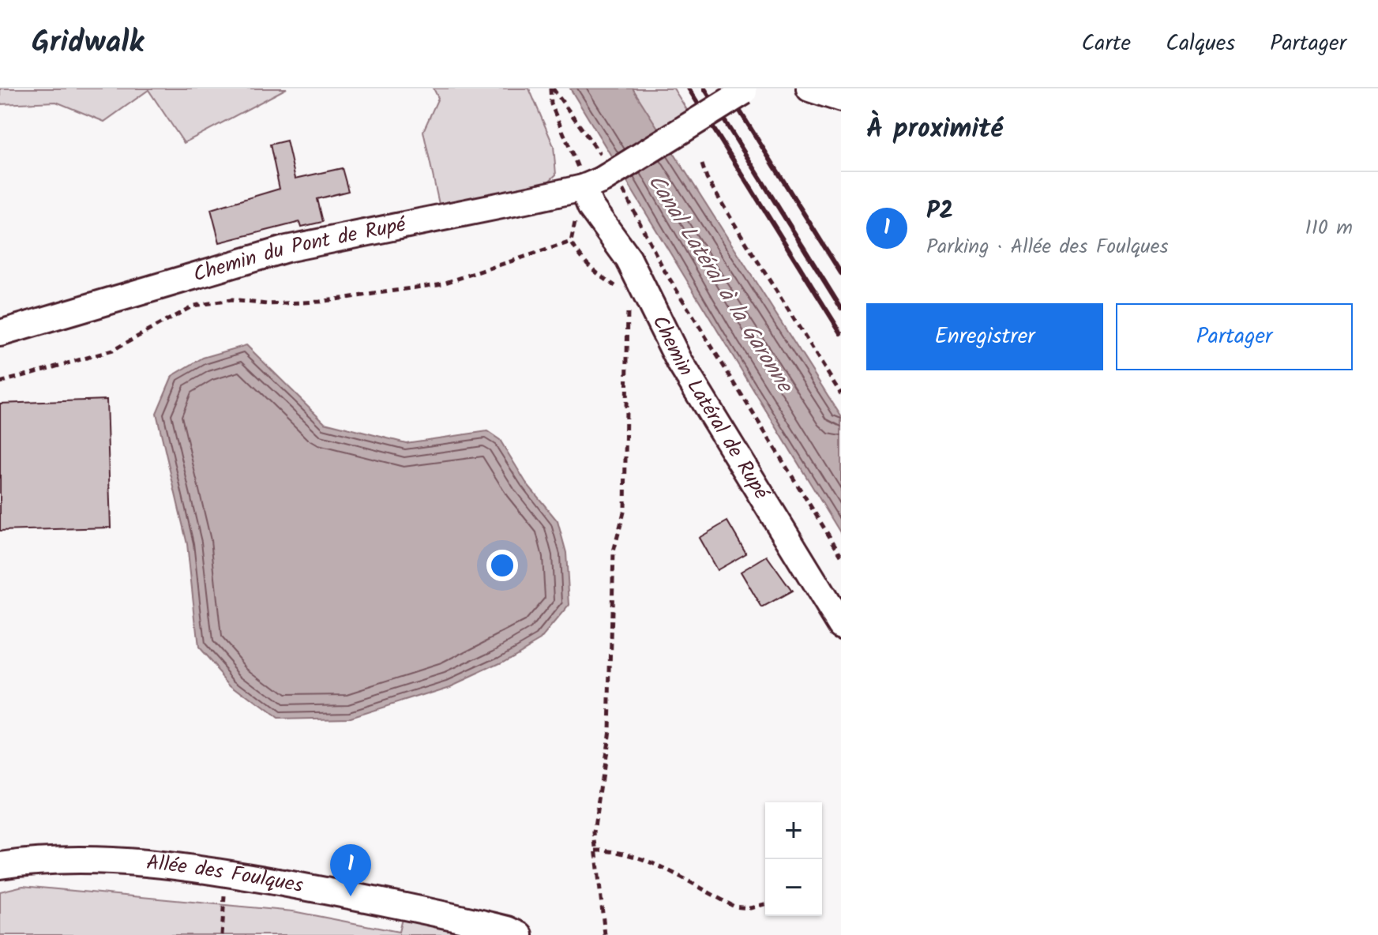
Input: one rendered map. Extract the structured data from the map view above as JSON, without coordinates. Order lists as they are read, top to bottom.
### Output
{
  "streets": {
    "street": ["Chemin du Pont de Rupé", "Chemin Latéral de Rupé", "Allée des Foulques"]
  },
  "crossings": [
    ["Chemin du Pont de Rupé", "Chemin Latéral de Rupé"]
  ],
  "water": ["Canal Latéral à la Garonne"],
  "page": {
    "header": "Gridwalk",
    "nav": ["Carte", "Calques", "Partager"],
    "heading": "À proximité",
    "list": [
      {
        "mark": "1",
        "name": "P2",
        "note": "Parking · Allée des Foulques",
        "value": "110 m"
      }
    ],
    "buttons": ["Enregistrer", "Partager"],
    "map_buttons": ["+", "−"],
    "pins": "1"
  }
}
